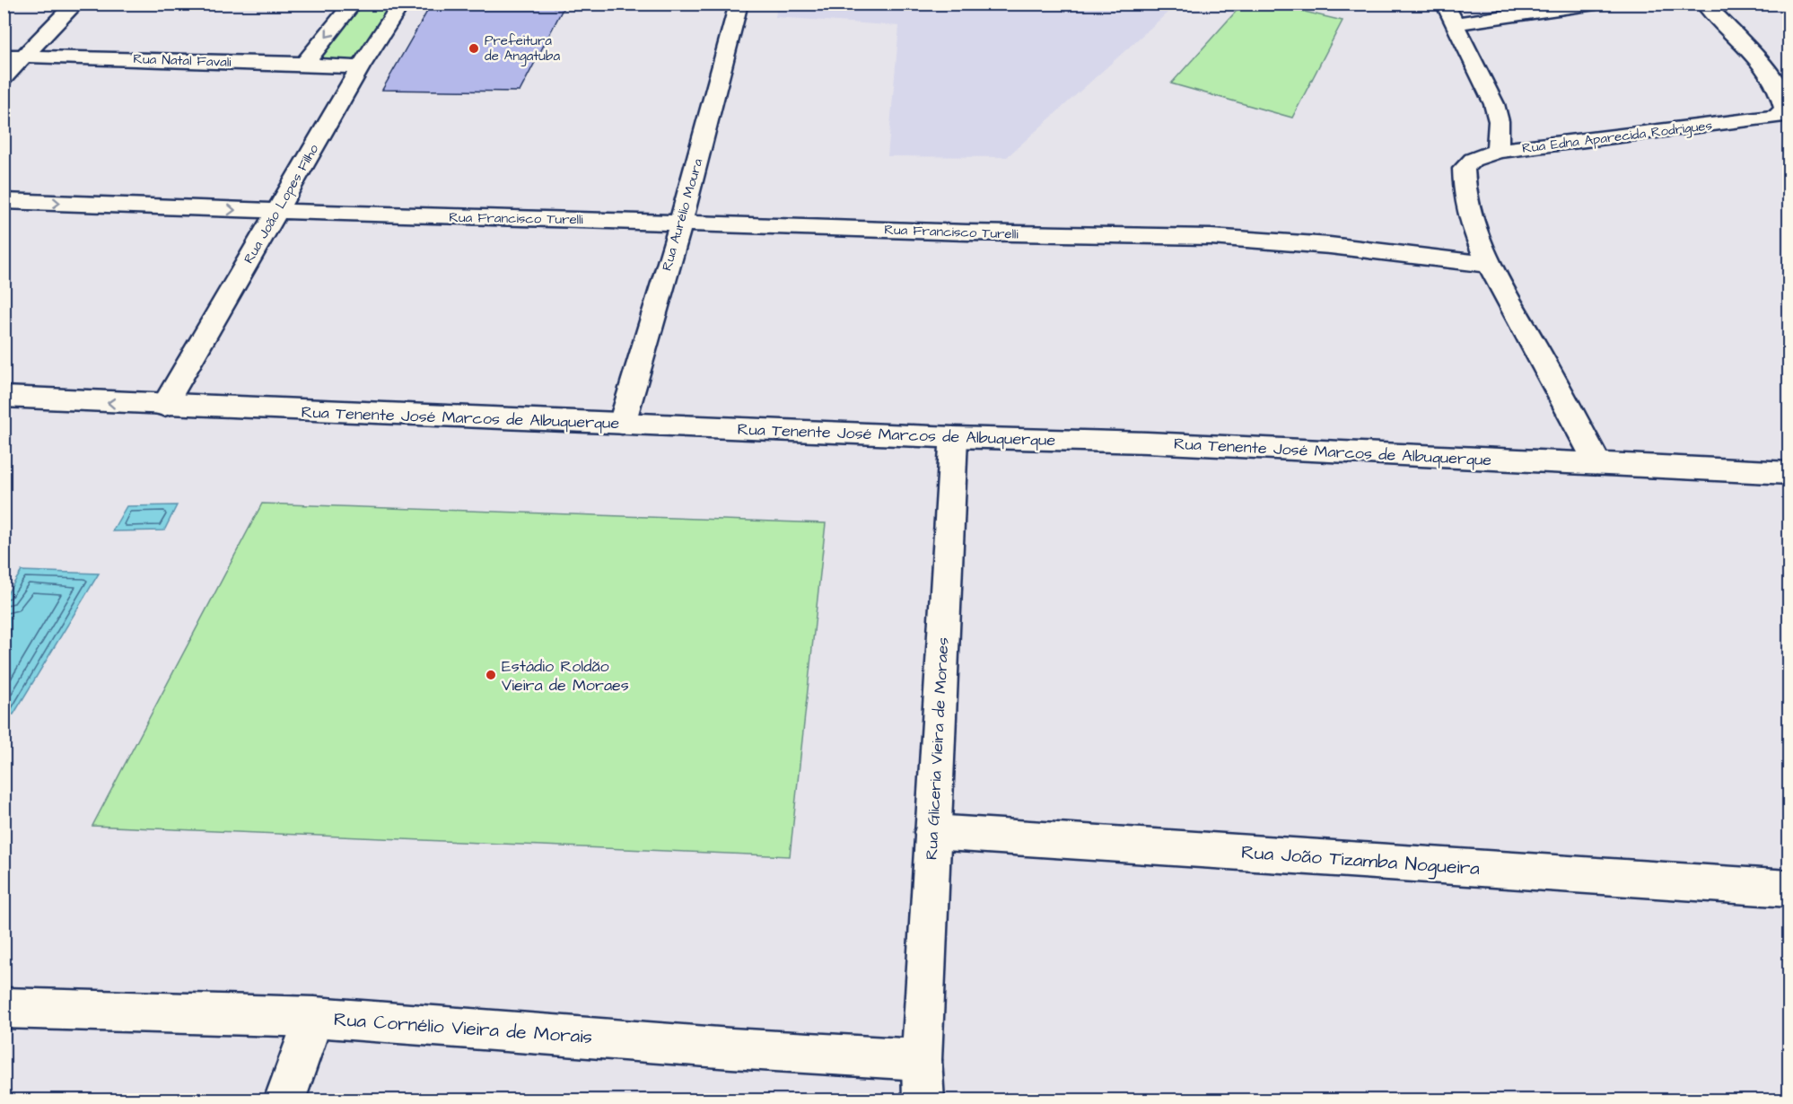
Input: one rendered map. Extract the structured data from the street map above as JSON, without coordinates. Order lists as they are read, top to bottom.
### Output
{
  "streets": {
    "street": [
      "Rua Natal Favali",
      "Rua Edna Aparecida Rodrigues",
      "Rua João Lopes Filho",
      "Rua Aurélio Moura",
      "Rua Francisco Turelli",
      "Rua Tenente José Marcos de Albuquerque",
      "Rua Gliceria Vieira de Moraes",
      "Rua João Tizamba Nogueira",
      "Rua Cornélio Vieira de Morais"
    ]
  },
  "crossings": [
    ["Rua Natal Favali", "Rua João Lopes Filho"],
    ["Rua Edna Aparecida Rodrigues", "Rua Francisco Turelli"],
    ["Rua João Lopes Filho", "Rua Francisco Turelli"],
    ["Rua João Lopes Filho", "Rua Tenente José Marcos de Albuquerque"],
    ["Rua Aurélio Moura", "Rua Francisco Turelli"],
    ["Rua Aurélio Moura", "Rua Tenente José Marcos de Albuquerque"],
    ["Rua Tenente José Marcos de Albuquerque", "Rua Gliceria Vieira de Moraes"],
    ["Rua Gliceria Vieira de Moraes", "Rua João Tizamba Nogueira"],
    ["Rua Gliceria Vieira de Moraes", "Rua Cornélio Vieira de Morais"]
  ],
  "places": ["Prefeitura de Angatuba", "Estádio Roldão Vieira de Moraes"]
}
